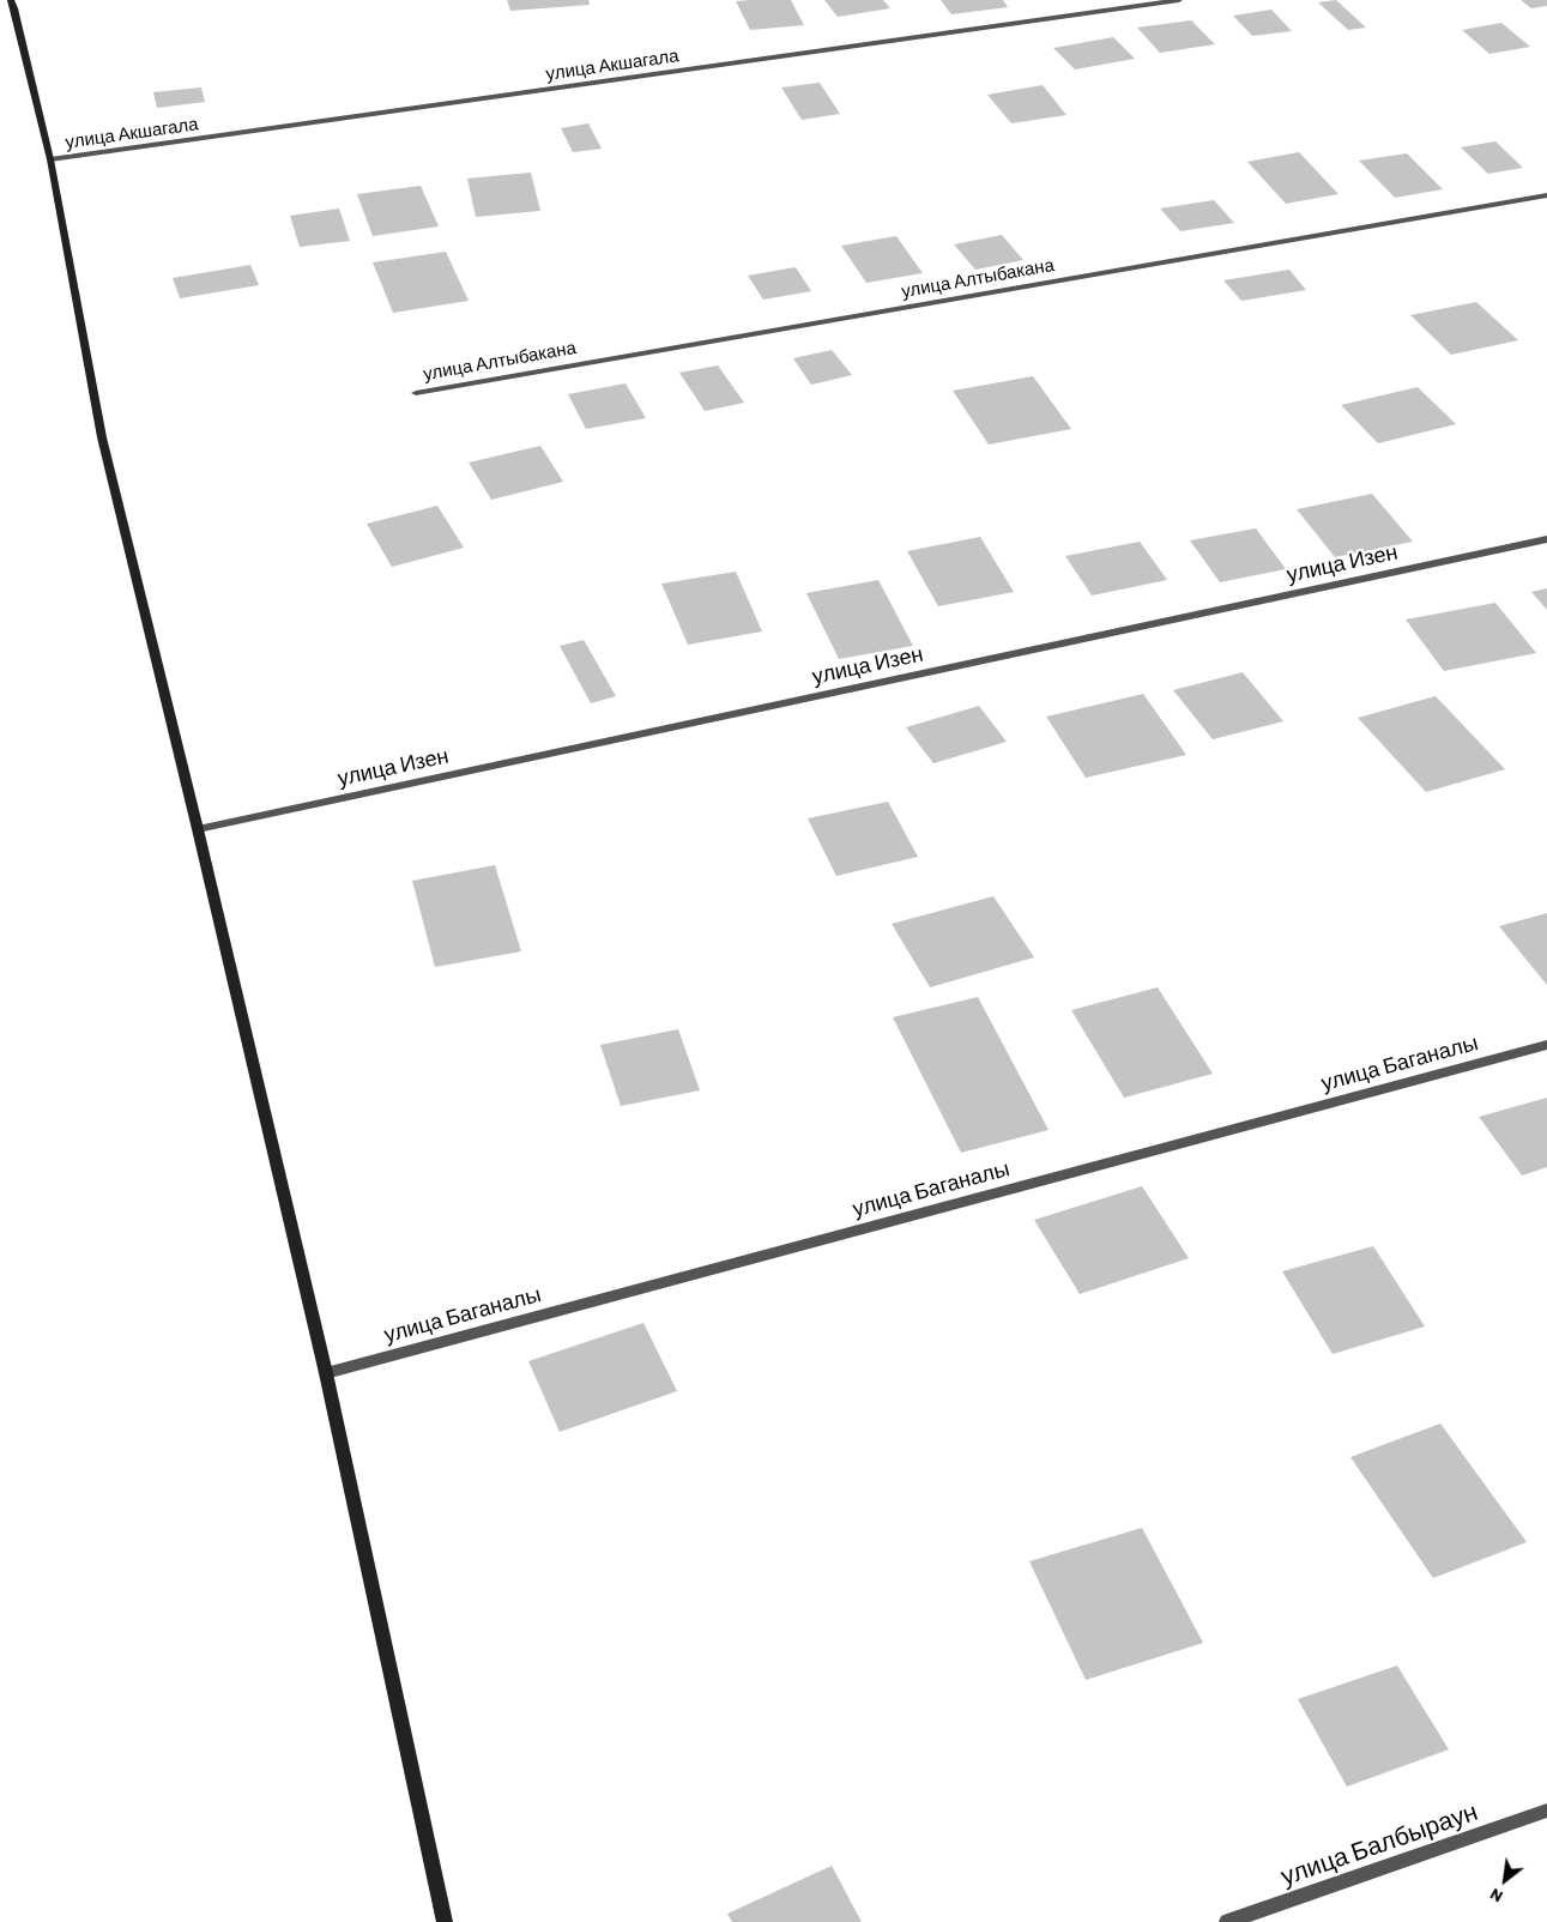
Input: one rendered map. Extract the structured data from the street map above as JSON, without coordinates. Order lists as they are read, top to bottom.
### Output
{
  "streets": {
    "street": [
      "улица Акшагала",
      "улица Алтыбакана",
      "улица Изен",
      "улица Баганалы",
      "улица Балбыраун"
    ]
  },
  "north": "bottom left"
}
